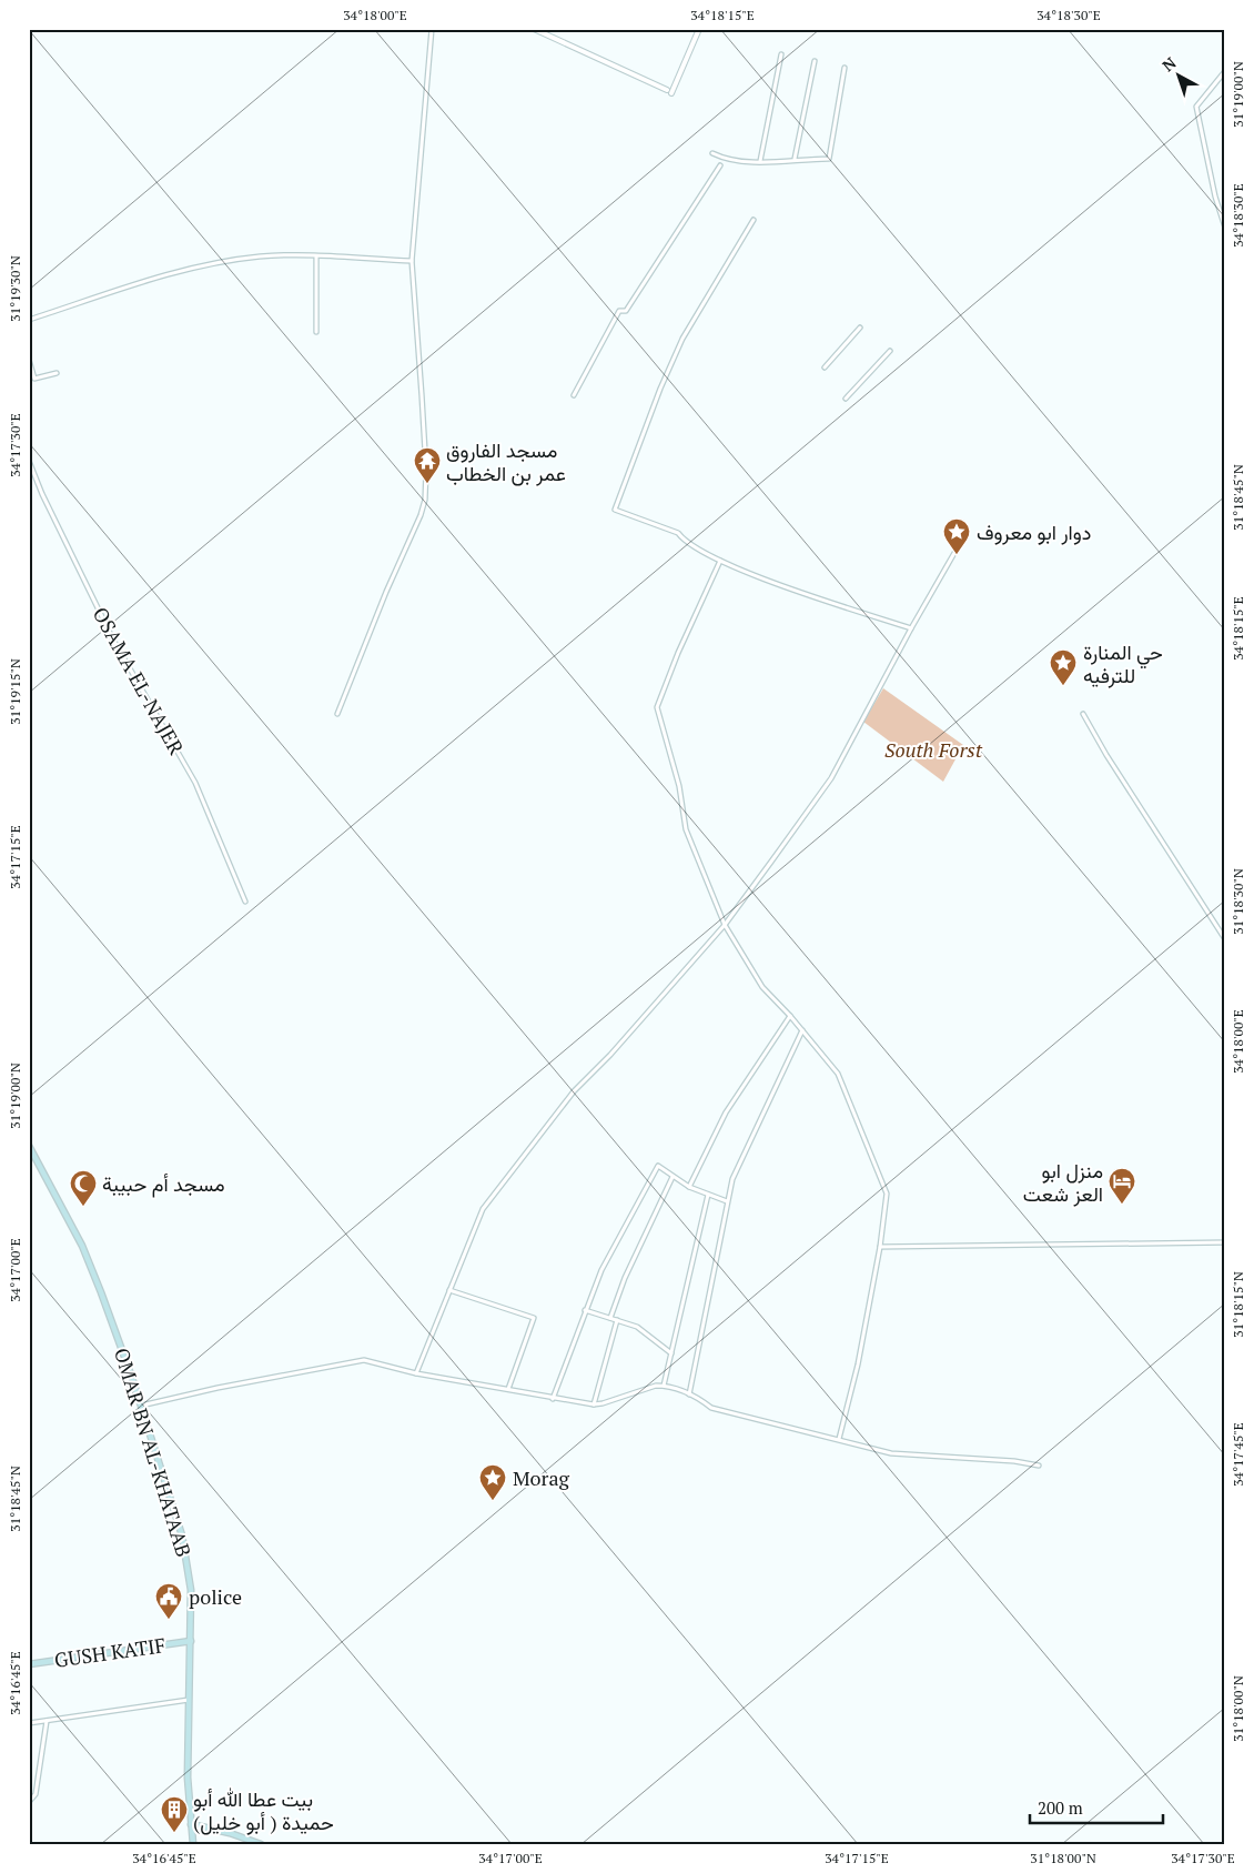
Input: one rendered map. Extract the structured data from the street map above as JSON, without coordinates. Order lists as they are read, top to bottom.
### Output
{
  "streets": {
    "main road": ["OMAR BN AL-KHATAAB", "GUSH KATIF"],
    "street": ["OSAMA EL-NAJER"]
  },
  "crossings": [
    ["OMAR BN AL-KHATAAB", "GUSH KATIF"]
  ],
  "parks": ["South Forst"],
  "places": {
    "temple": ["مسجد الفاروق عمر بن الخطاب"],
    "place": ["دوار ابو معروف", "حي المنارة للترفيه", "Morag"],
    "hotel": ["منزل ابو العز شعت"],
    "mosque": ["مسجد أم حبيبة"],
    "public building": ["police"],
    "building": ["بيت عطا الله أبو حميدة ( أبو خليل)"]
  },
  "scale_bar": "200 m",
  "north": "top left",
  "coordinates": [
    "34°18'00\"E",
    "34°18'15\"E",
    "34°18'30\"E",
    "31°19'00\"N",
    "31°19'30\"N",
    "34°17'30\"E",
    "31°18'45\"N",
    "31°19'15\"N",
    "34°17'15\"E",
    "31°18'30\"N",
    "34°17'00\"E",
    "31°18'15\"N",
    "34°17'45\"E",
    "34°16'45\"E",
    "31°18'00\"N"
  ]
}
